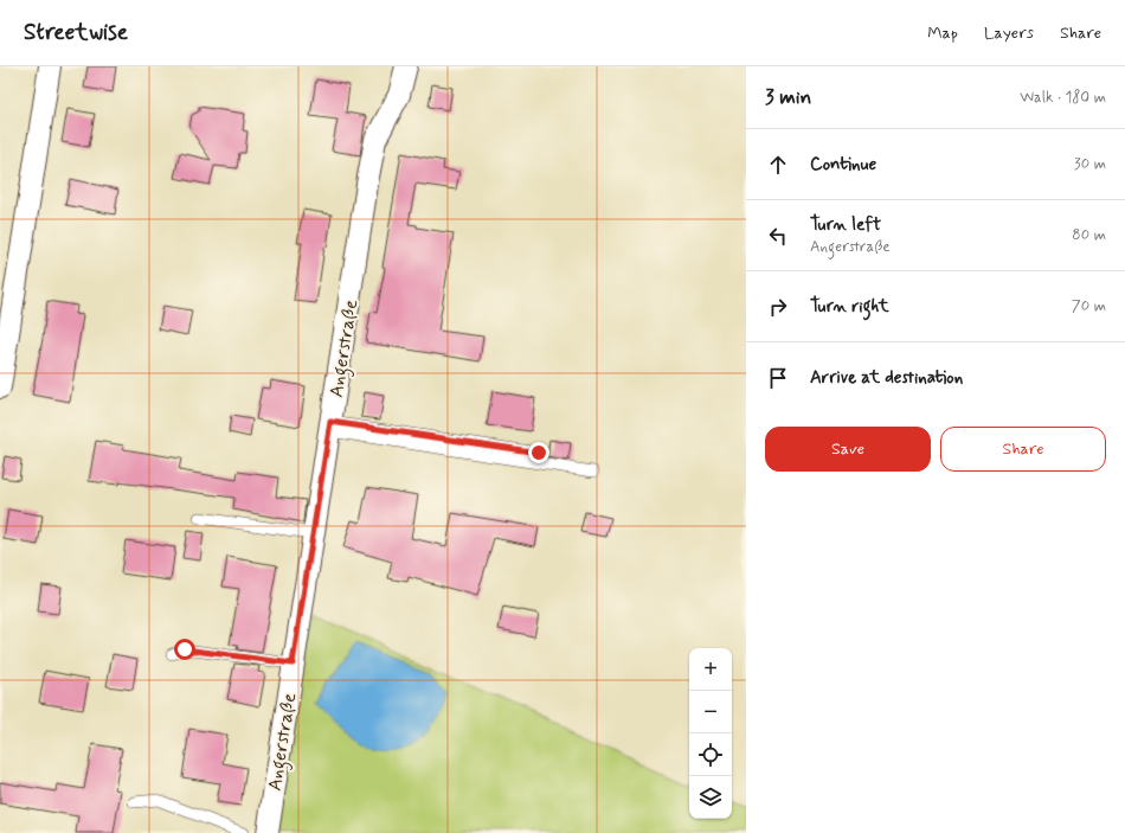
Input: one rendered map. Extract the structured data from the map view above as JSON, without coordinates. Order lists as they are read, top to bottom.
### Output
{
  "streets": {
    "street": ["Angerstraße"]
  },
  "page": {
    "header": "Streetwise",
    "nav": ["Map", "Layers", "Share"],
    "heading": ["3 min", "Walk · 180 m"],
    "list": [
      ["Continue", "30 m"],
      ["Turn left", "Angerstraße", "80 m"],
      ["Turn right", "70 m"],
      "Arrive at destination"
    ],
    "buttons": ["Save", "Share"],
    "map_buttons": ["+", "−"]
  }
}
